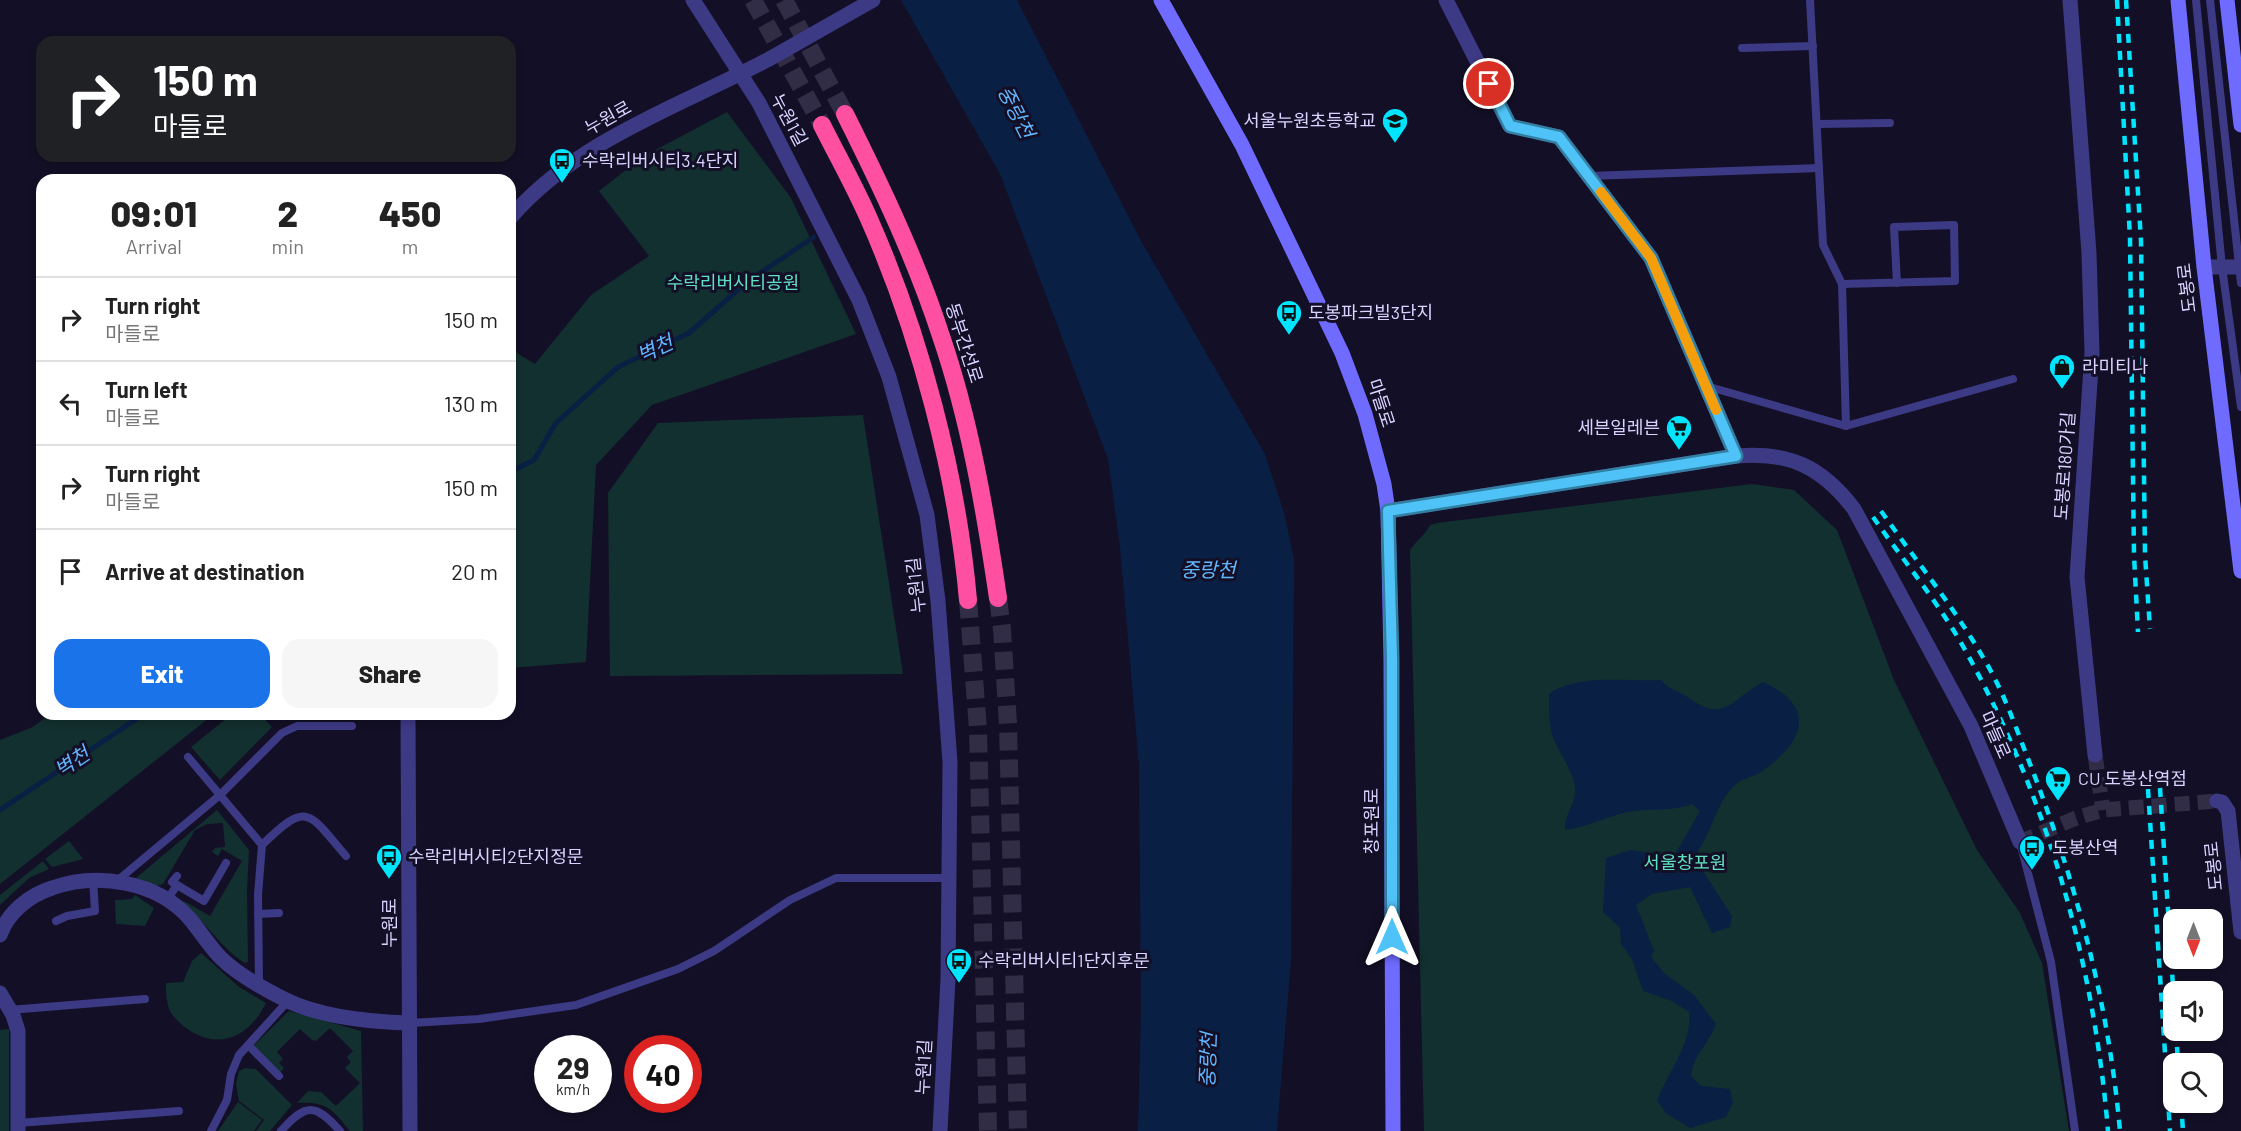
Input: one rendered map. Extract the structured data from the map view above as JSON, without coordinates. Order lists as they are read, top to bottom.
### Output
{
  "streets": {
    "highway": ["동부간선로"],
    "street": [
      "누원로",
      "누원1길",
      "도봉로",
      "마들로",
      "도봉로180가길",
      "창포원로"
    ]
  },
  "crossings": [
    ["누원로", "누원1길"],
    ["마들로", "창포원로"]
  ],
  "water": ["중랑천", "벽천"],
  "parks": ["수락리버시티공원", "서울창포원"],
  "places": {
    "school or university": ["서울누원초등학교"],
    "bus stop": [
      "수락리버시티3.4단지",
      "도봉파크빌3단지",
      "도봉산역",
      "수락리버시티2단지정문",
      "수락리버시티1단지후문"
    ],
    "shop": ["라미티나"],
    "supermarket": ["세븐일레븐", "CU 도봉산역점"]
  },
  "north": "bottom",
  "page": {
    "turn": ["150 m", "마들로"],
    "eta": [
      "09:01",
      "Arrival",
      "2",
      "min",
      "450",
      "m"
    ],
    "list": [
      {
        "name": "Turn right",
        "note": "마들로",
        "value": "150 m"
      },
      {
        "name": "Turn left",
        "note": "마들로",
        "value": "130 m"
      },
      {
        "name": "Turn right",
        "note": "마들로",
        "value": "150 m"
      },
      {
        "name": "Arrive at destination",
        "value": "20 m"
      }
    ],
    "buttons": ["Exit", "Share"],
    "speed": "29 km/h",
    "limit": "40"
  }
}
